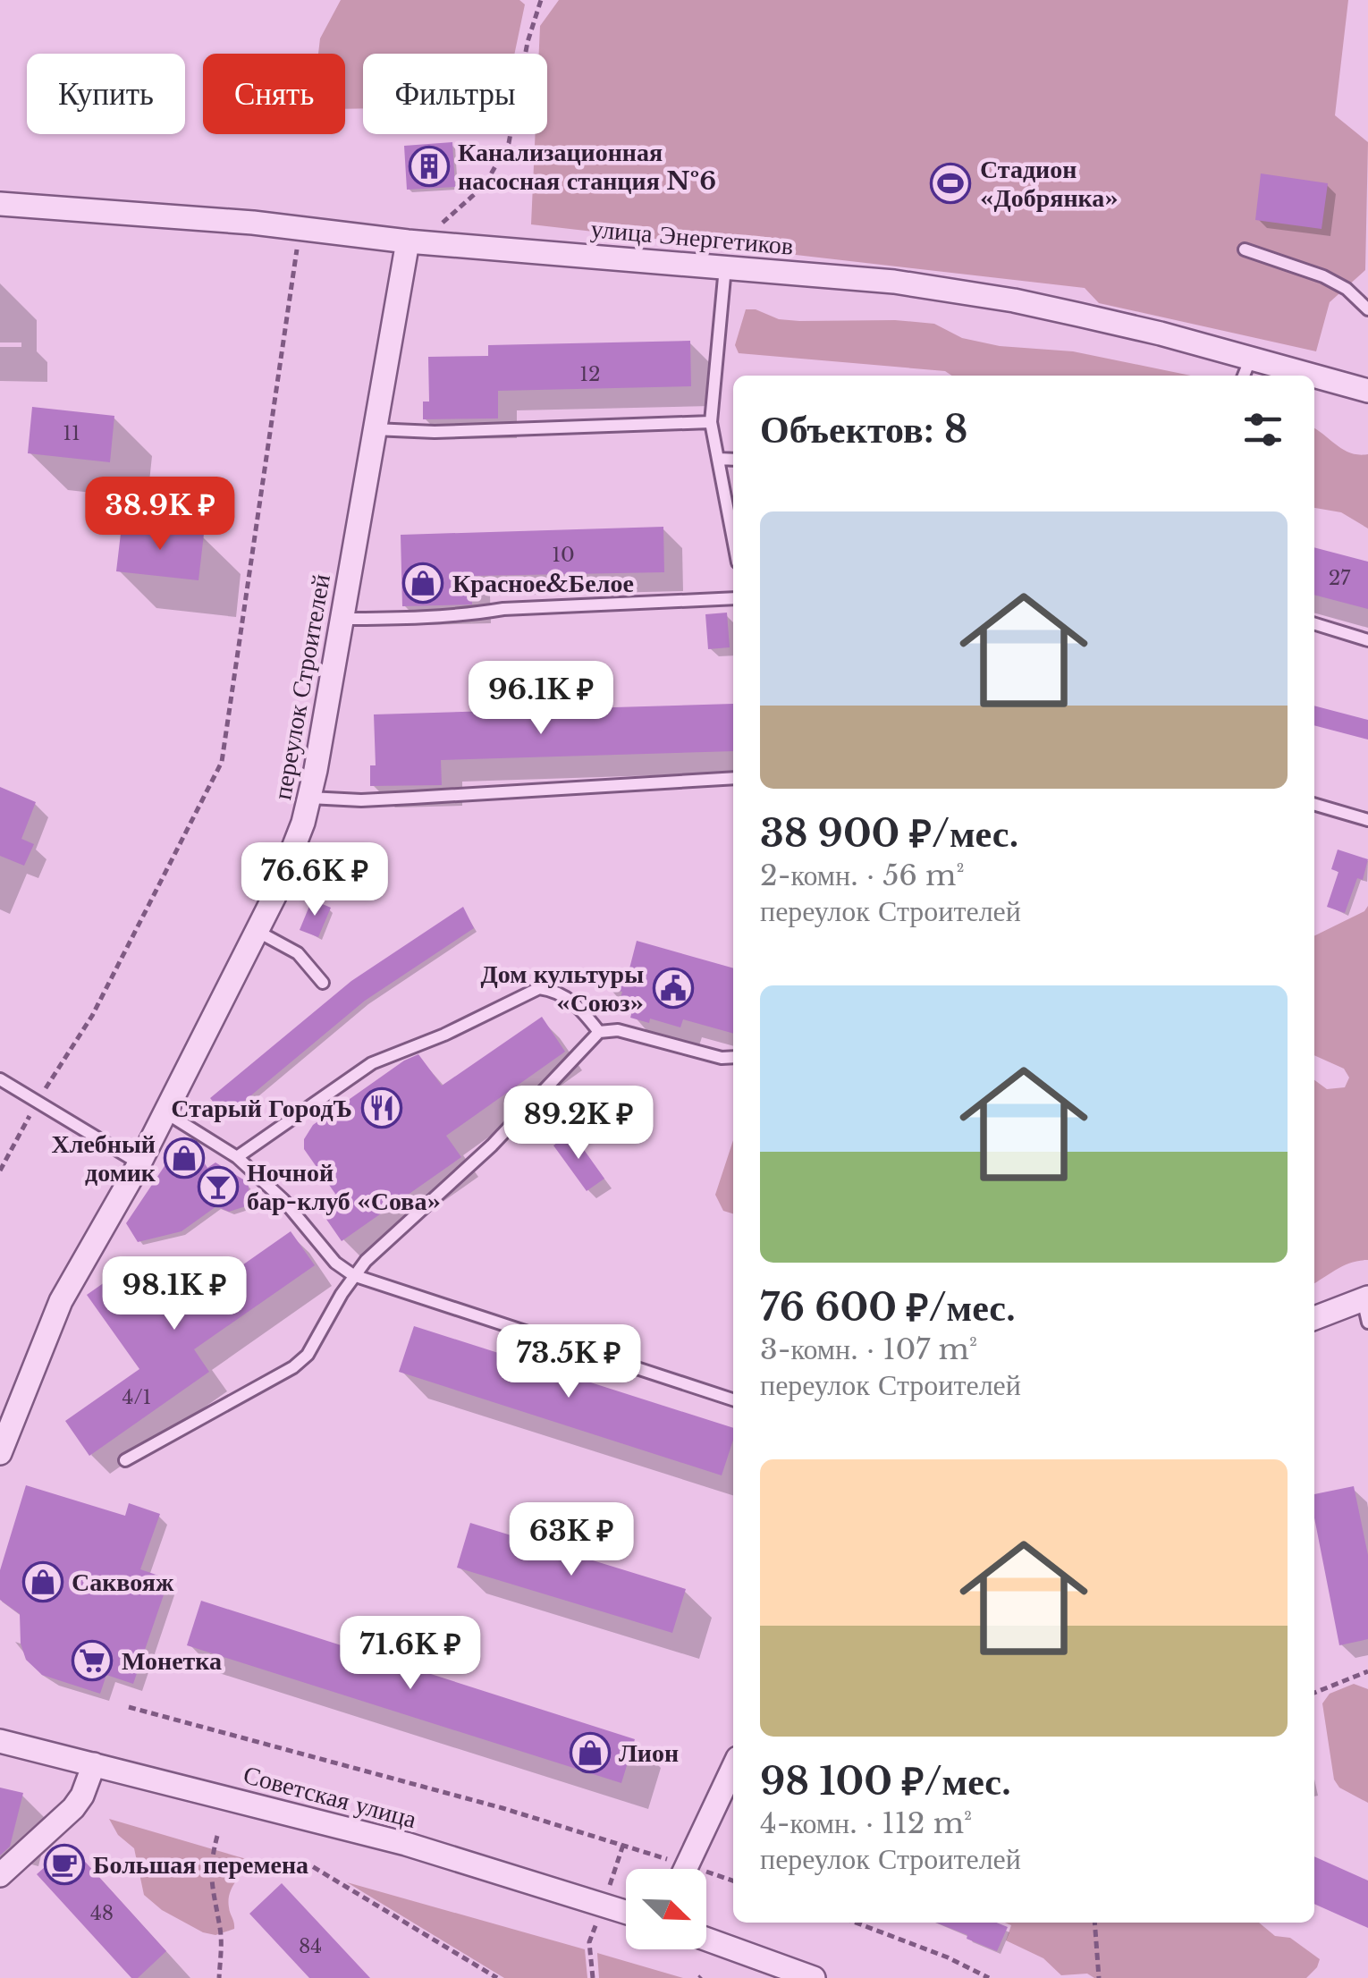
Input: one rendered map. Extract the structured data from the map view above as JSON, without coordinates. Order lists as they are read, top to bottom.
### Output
{
  "streets": {
    "street": ["улица Энергетиков", "переулок Строителей", "Советская улица"]
  },
  "crossings": [
    ["улица Энергетиков", "переулок Строителей"]
  ],
  "places": {
    "building": ["Канализационная насосная станция №6"],
    "sports": ["Стадион «Добрянка»"],
    "shop": [
      "Красное&Белое",
      "Хлебный домик",
      "Саквояж",
      "Лион"
    ],
    "public building": ["Дом культуры «Союз»"],
    "restaurant": ["Старый ГородЪ"],
    "bar": ["Ночной бар-клуб «Сова»"],
    "supermarket": ["Монетка"],
    "cafe": ["Большая перемена"]
  },
  "house_numbers": [
    "12",
    "11",
    "10",
    "27",
    "4/1",
    "48",
    "84"
  ],
  "north": "bottom right",
  "page": {
    "chip": ["Купить", "Снять", "Фильтры"],
    "heading": "Объектов: 8",
    "price": [
      "38.9K ₽",
      "96.1K ₽",
      "76.6K ₽",
      "89.2K ₽",
      "98.1K ₽",
      "73.5K ₽",
      "63K ₽",
      "71.6K ₽"
    ],
    "list": [
      {
        "name": "38 900 ₽/мес.",
        "note": "2-комн. · 56 m² · переулок Строителей"
      },
      {
        "name": "76 600 ₽/мес.",
        "note": "3-комн. · 107 m² · переулок Строителей"
      },
      {
        "name": "98 100 ₽/мес.",
        "note": "4-комн. · 112 m² · переулок Строителей"
      }
    ]
  }
}
